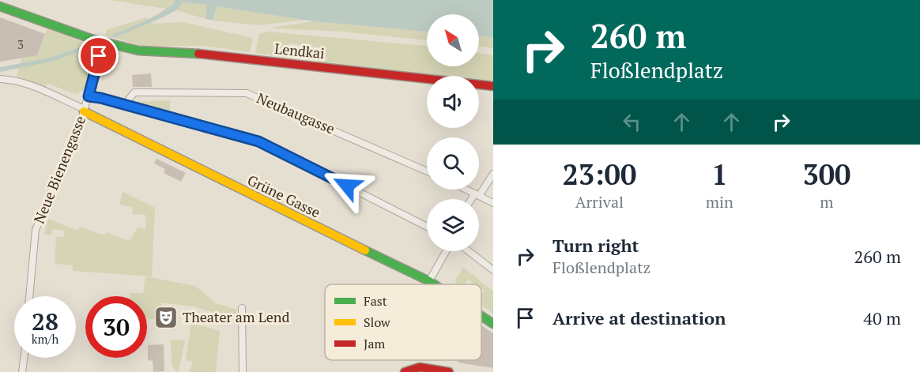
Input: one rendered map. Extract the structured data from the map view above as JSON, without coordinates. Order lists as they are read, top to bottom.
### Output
{
  "streets": {
    "main road": ["Lendkai", "Grüne Gasse"],
    "street": ["Neubaugasse", "Neue Bienengasse"]
  },
  "crossings": [
    ["Lendkai", "Neue Bienengasse"],
    ["Neue Bienengasse", "Grüne Gasse"]
  ],
  "places": {
    "theatre": ["Theater am Lend"]
  },
  "house_numbers": ["3"],
  "legend": ["Fast", "Slow", "Jam"],
  "north": "top left",
  "page": {
    "turn": ["260 m", "Floßlendplatz"],
    "eta": [
      "23:00",
      "Arrival",
      "1",
      "min",
      "300",
      "m"
    ],
    "list": [
      {
        "name": "Turn right",
        "note": "Floßlendplatz",
        "value": "260 m"
      },
      {
        "name": "Arrive at destination",
        "value": "40 m"
      }
    ],
    "speed": "28 km/h",
    "limit": "30"
  }
}
